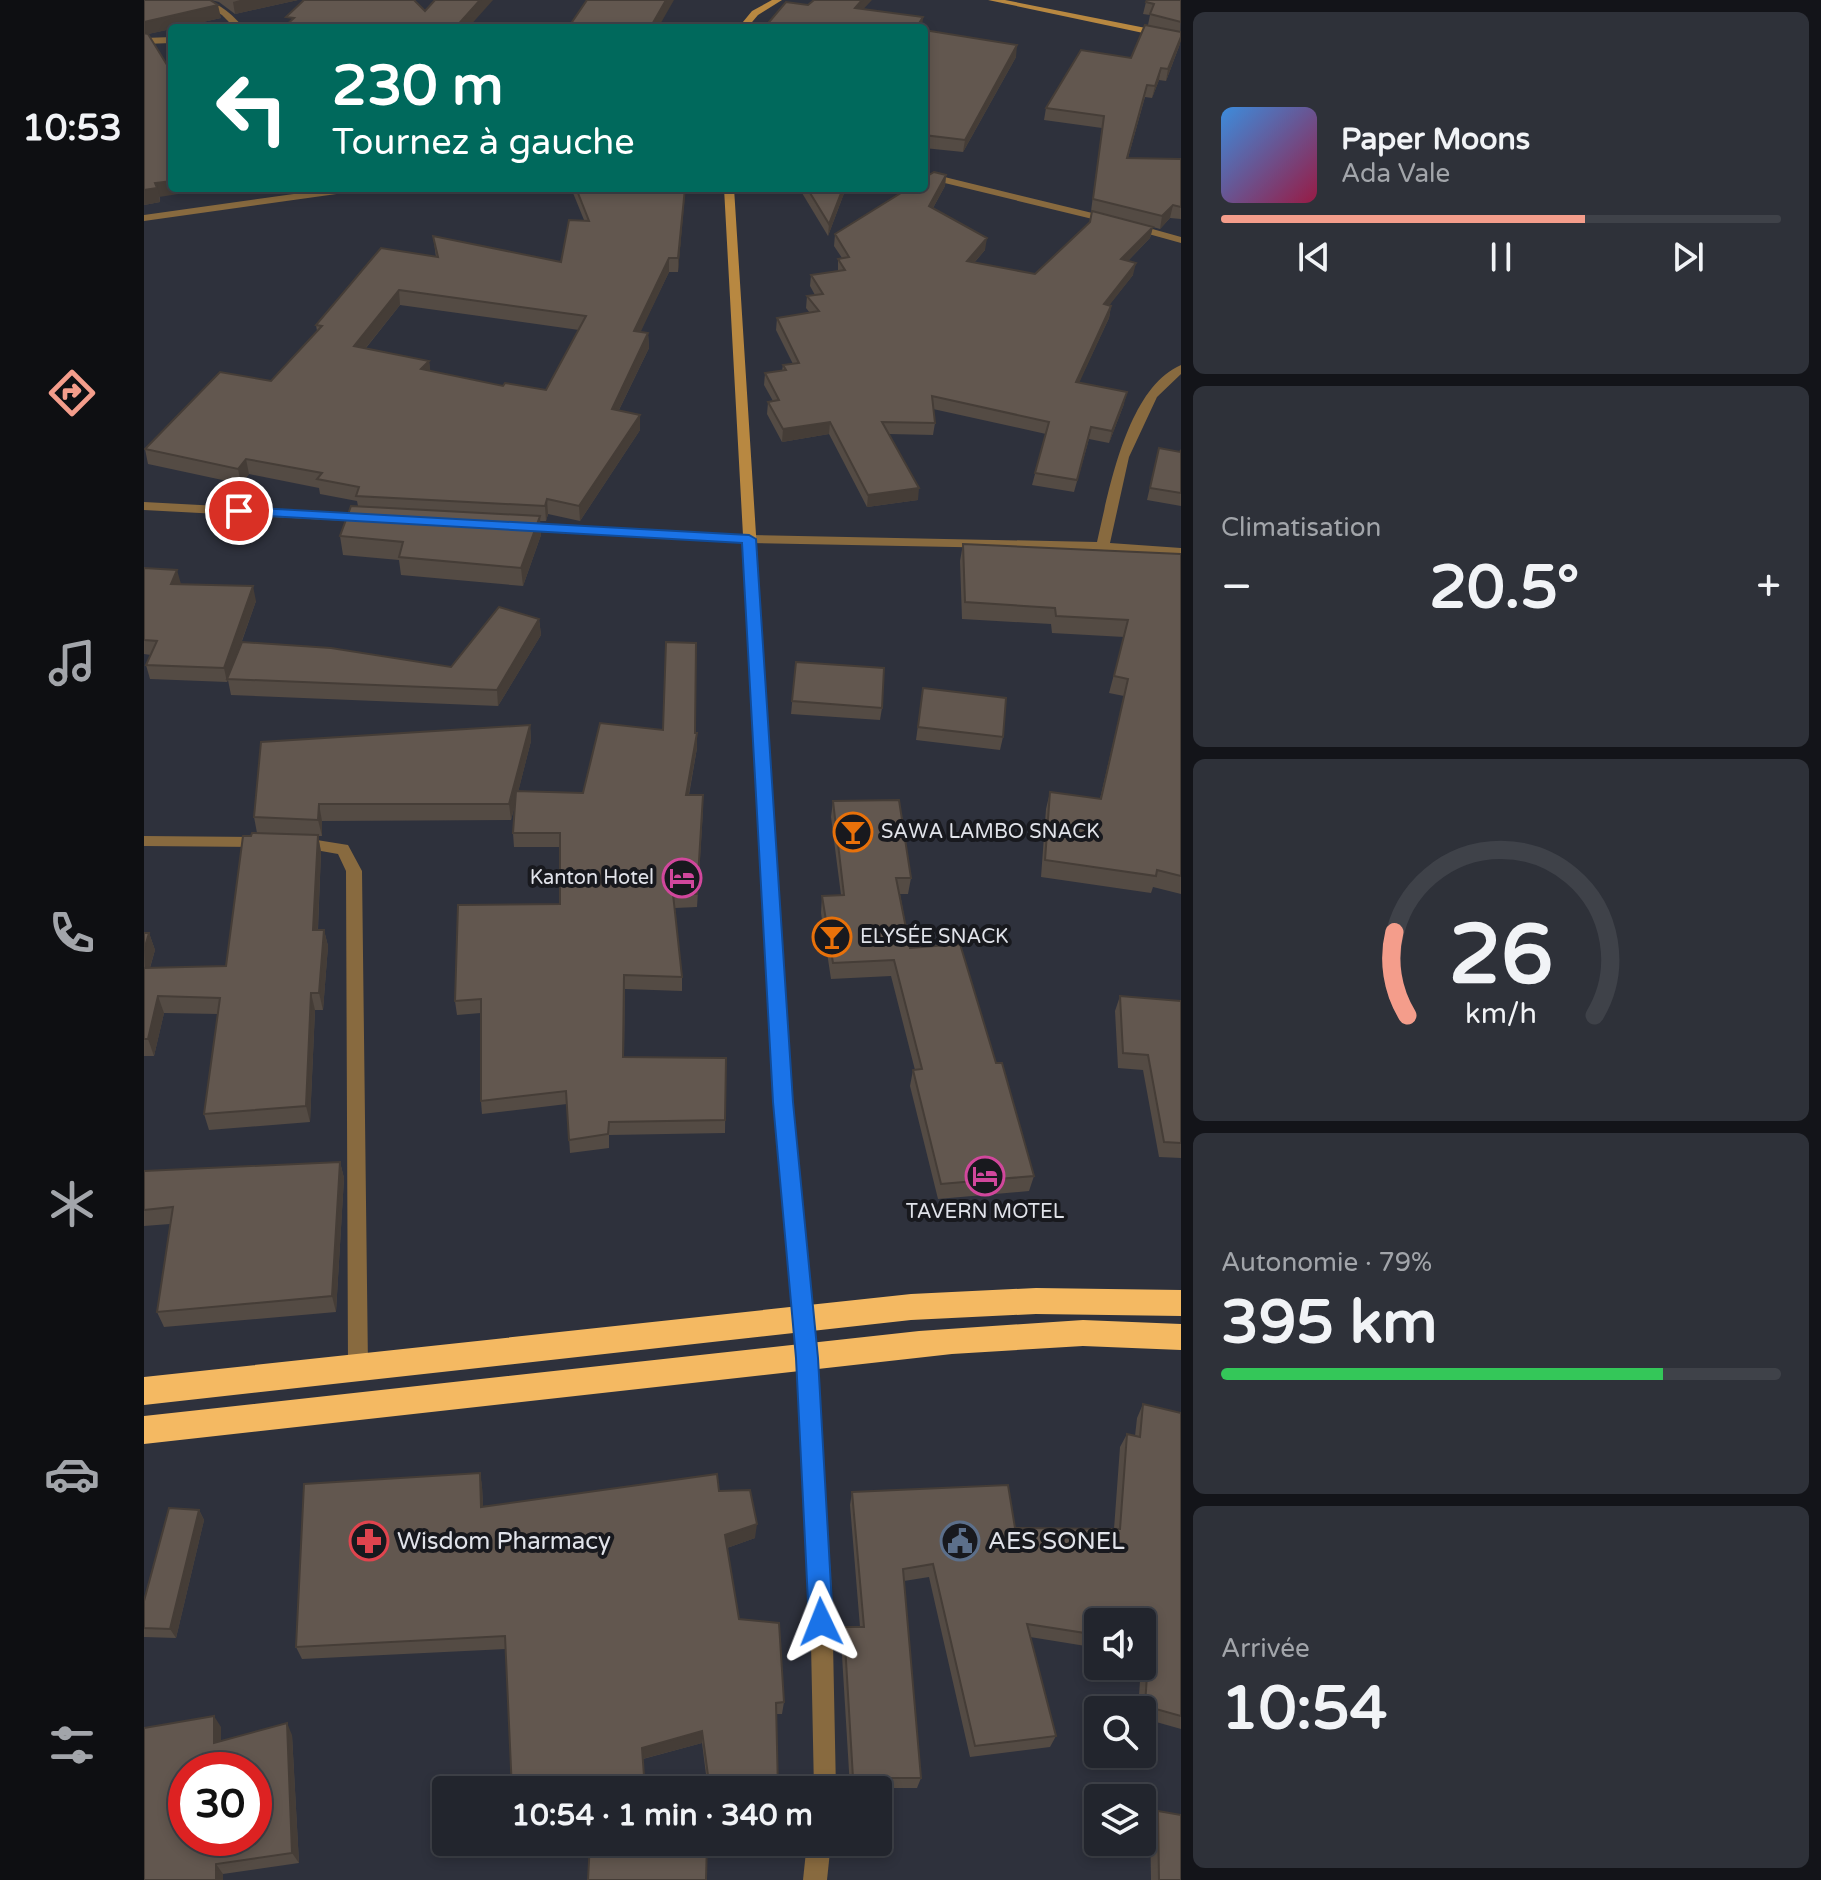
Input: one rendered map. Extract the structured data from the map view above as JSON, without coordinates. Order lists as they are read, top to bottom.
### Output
{
  "places": {
    "bar": ["SAWA LAMBO SNACK", "ELYSÉE SNACK"],
    "hotel": ["Kanton Hotel", "TAVERN MOTEL"],
    "pharmacy": ["Wisdom Pharmacy"],
    "public building": ["AES SONEL"]
  },
  "page": {
    "tabs": "10:53",
    "turn": ["230 m", "Tournez à gauche"],
    "song": ["Paper Moons", "Ada Vale"],
    "tile": [
      "Climatisation",
      ["Autonomie · 79%", "395 km"],
      ["Arrivée", "10:54"]
    ],
    "heat": ["−", "20.5°", "+"],
    "limit": "30",
    "trip": "10:54 · 1 min · 340 m",
    "gauge": ["26", "km/h"]
  }
}
